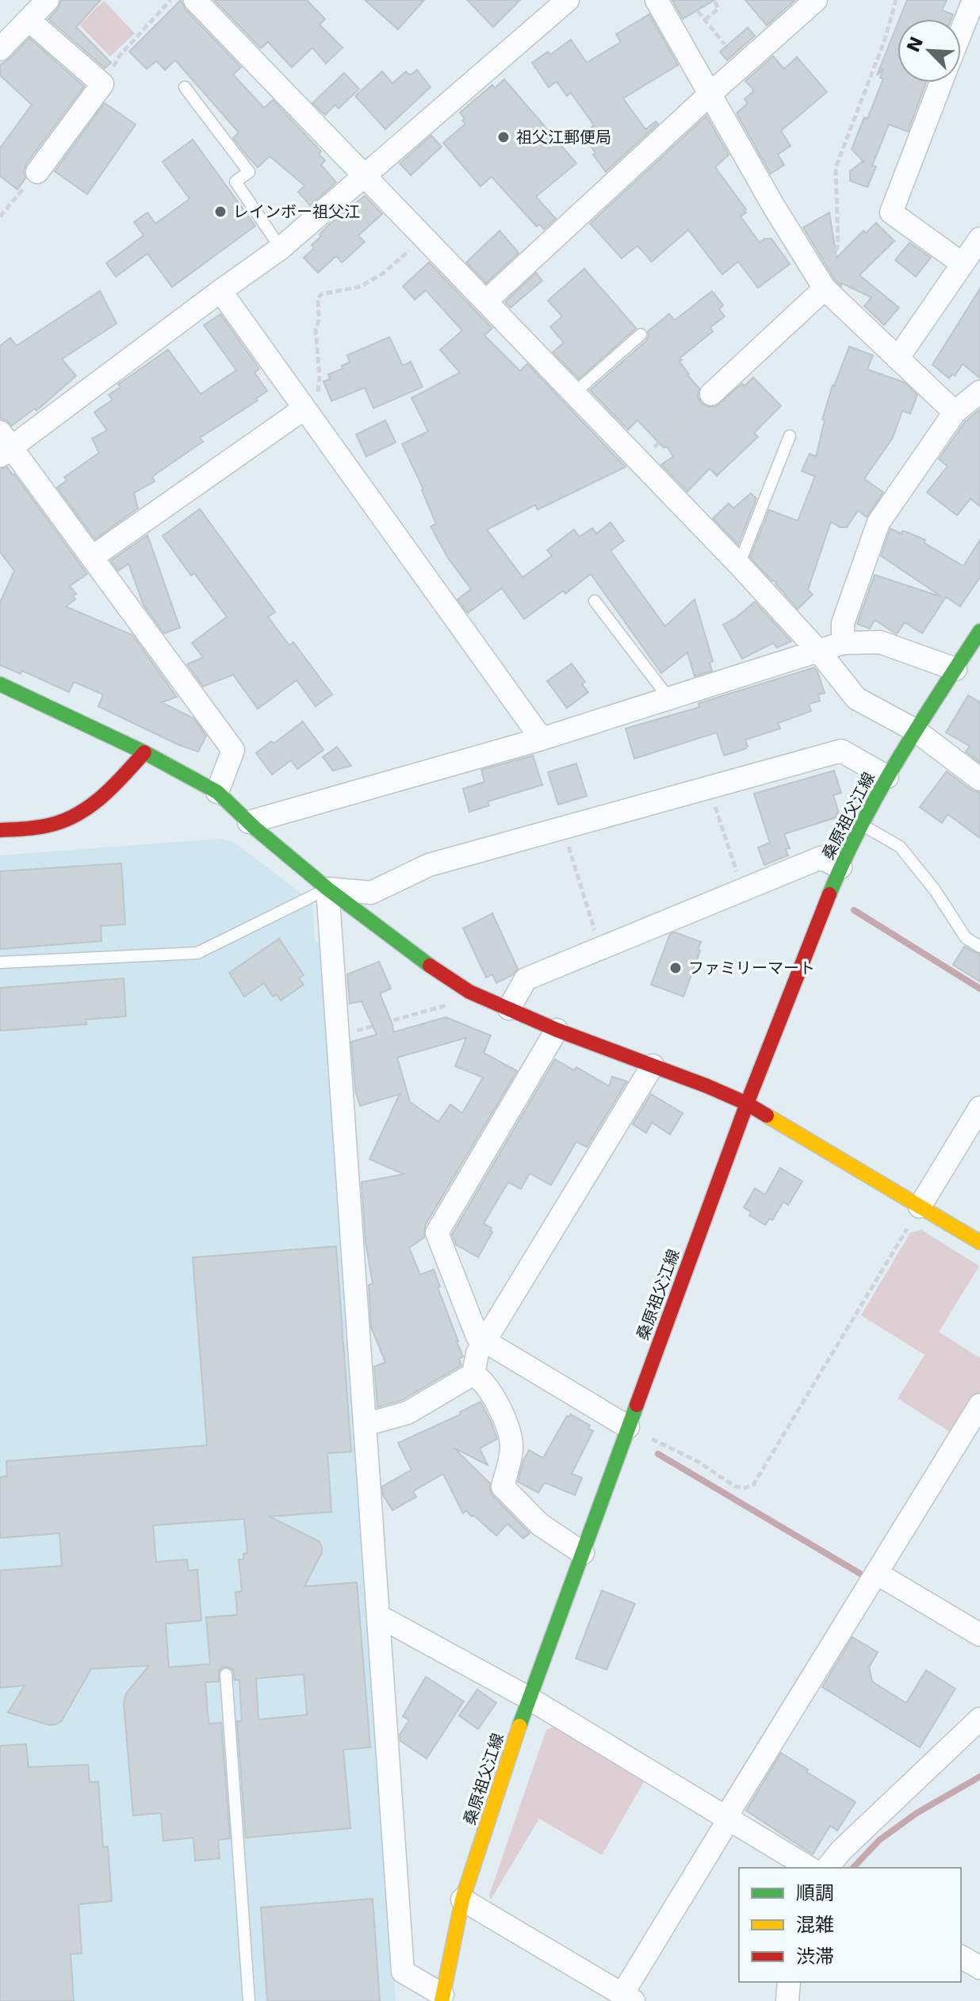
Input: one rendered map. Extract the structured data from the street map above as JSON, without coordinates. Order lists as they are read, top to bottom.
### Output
{
  "streets": {
    "main road": ["桑原祖父江線"]
  },
  "places": ["祖父江郵便局", "レインボー祖父江", "ファミリーマート"],
  "legend": ["順調", "混雑", "渋滞"],
  "north": "top left"
}
